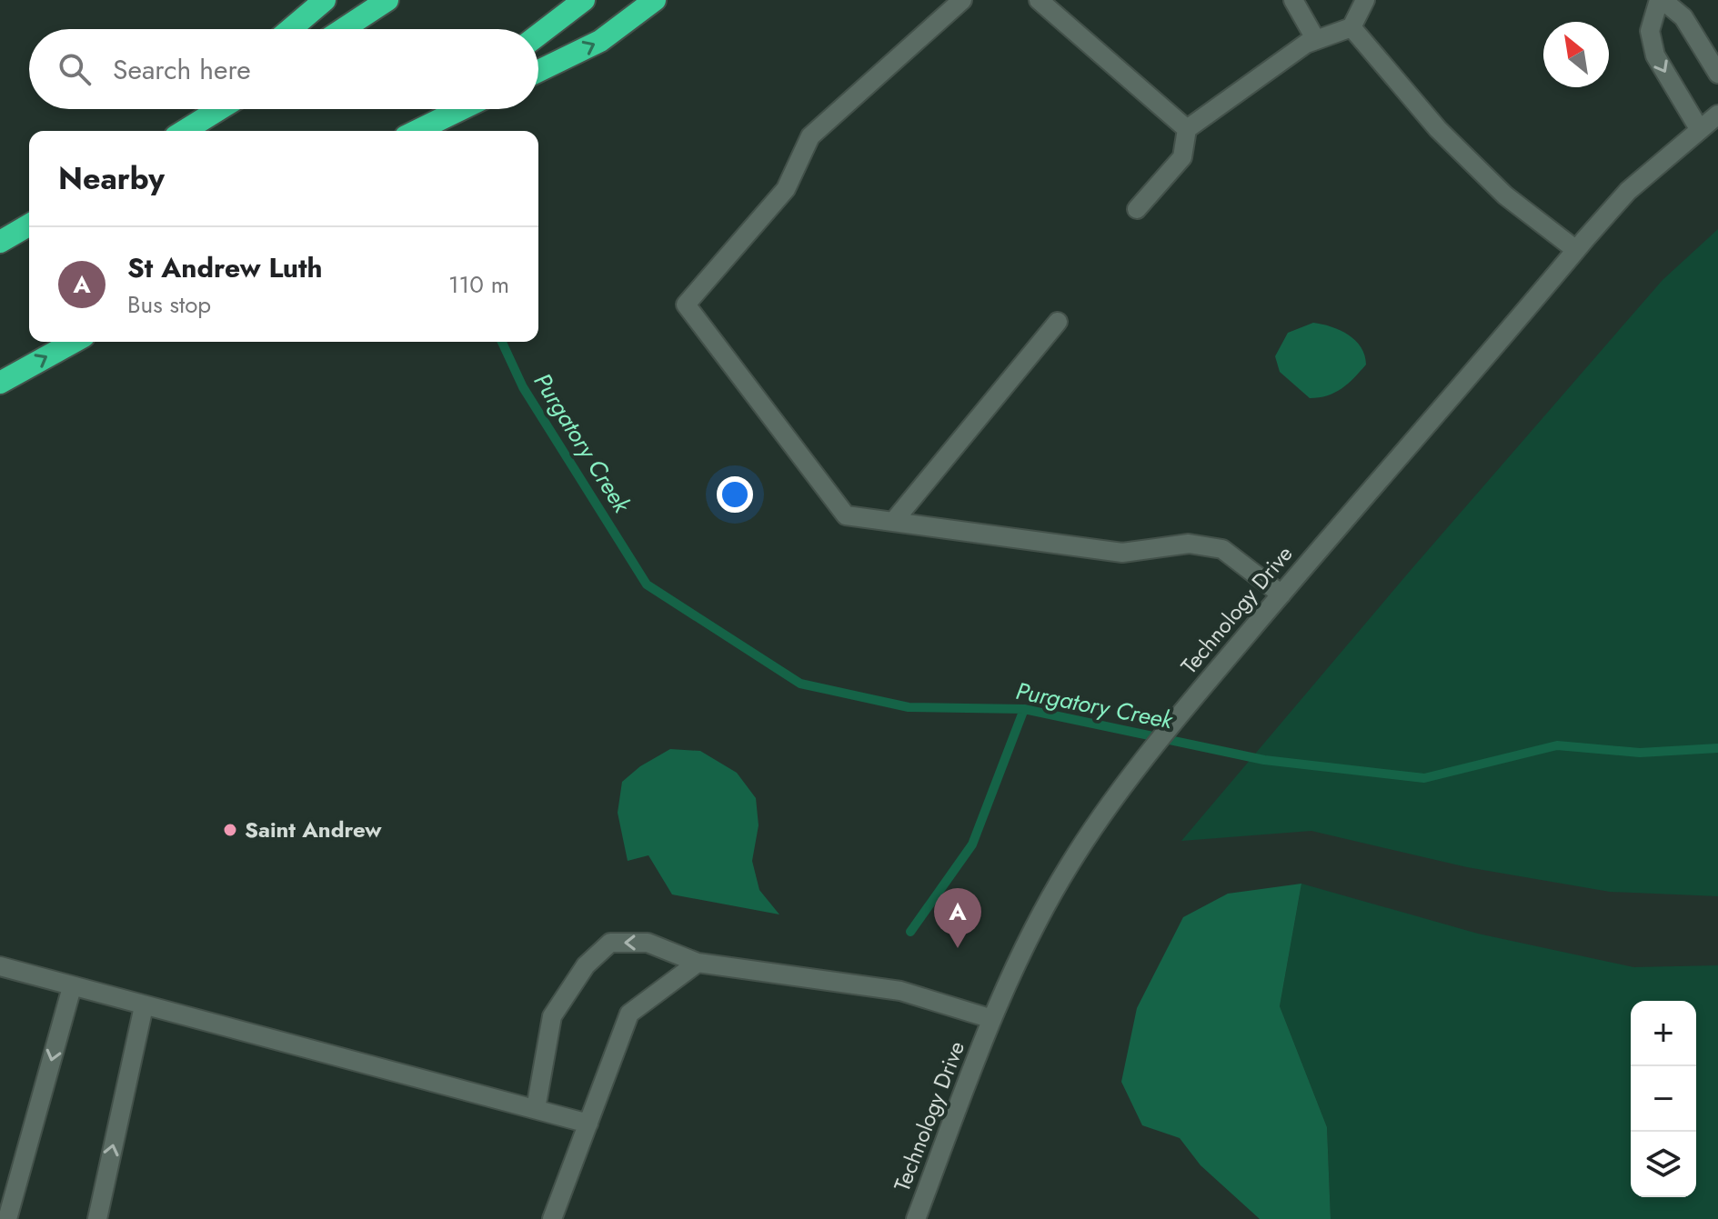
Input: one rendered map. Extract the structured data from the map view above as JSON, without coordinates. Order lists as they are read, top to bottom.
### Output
{
  "streets": {
    "street": ["Technology Drive"]
  },
  "water": ["Purgatory Creek"],
  "places": ["Saint Andrew"],
  "north": "top left",
  "page": {
    "search": "Search here",
    "heading": "Nearby",
    "list": [
      {
        "mark": "A",
        "name": "St Andrew Luth",
        "note": "Bus stop",
        "value": "110 m"
      }
    ],
    "pins": "A",
    "map_buttons": ["+", "−"]
  }
}
